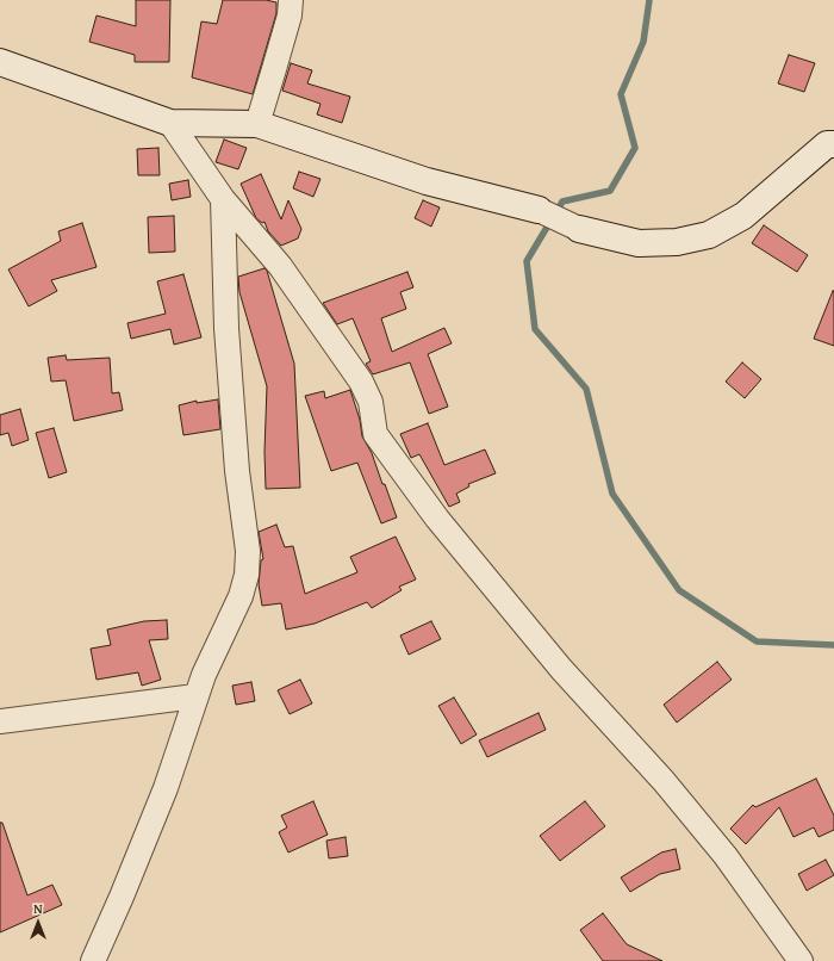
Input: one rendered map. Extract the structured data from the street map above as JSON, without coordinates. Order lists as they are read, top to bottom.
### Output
{
  "north": "top"
}
